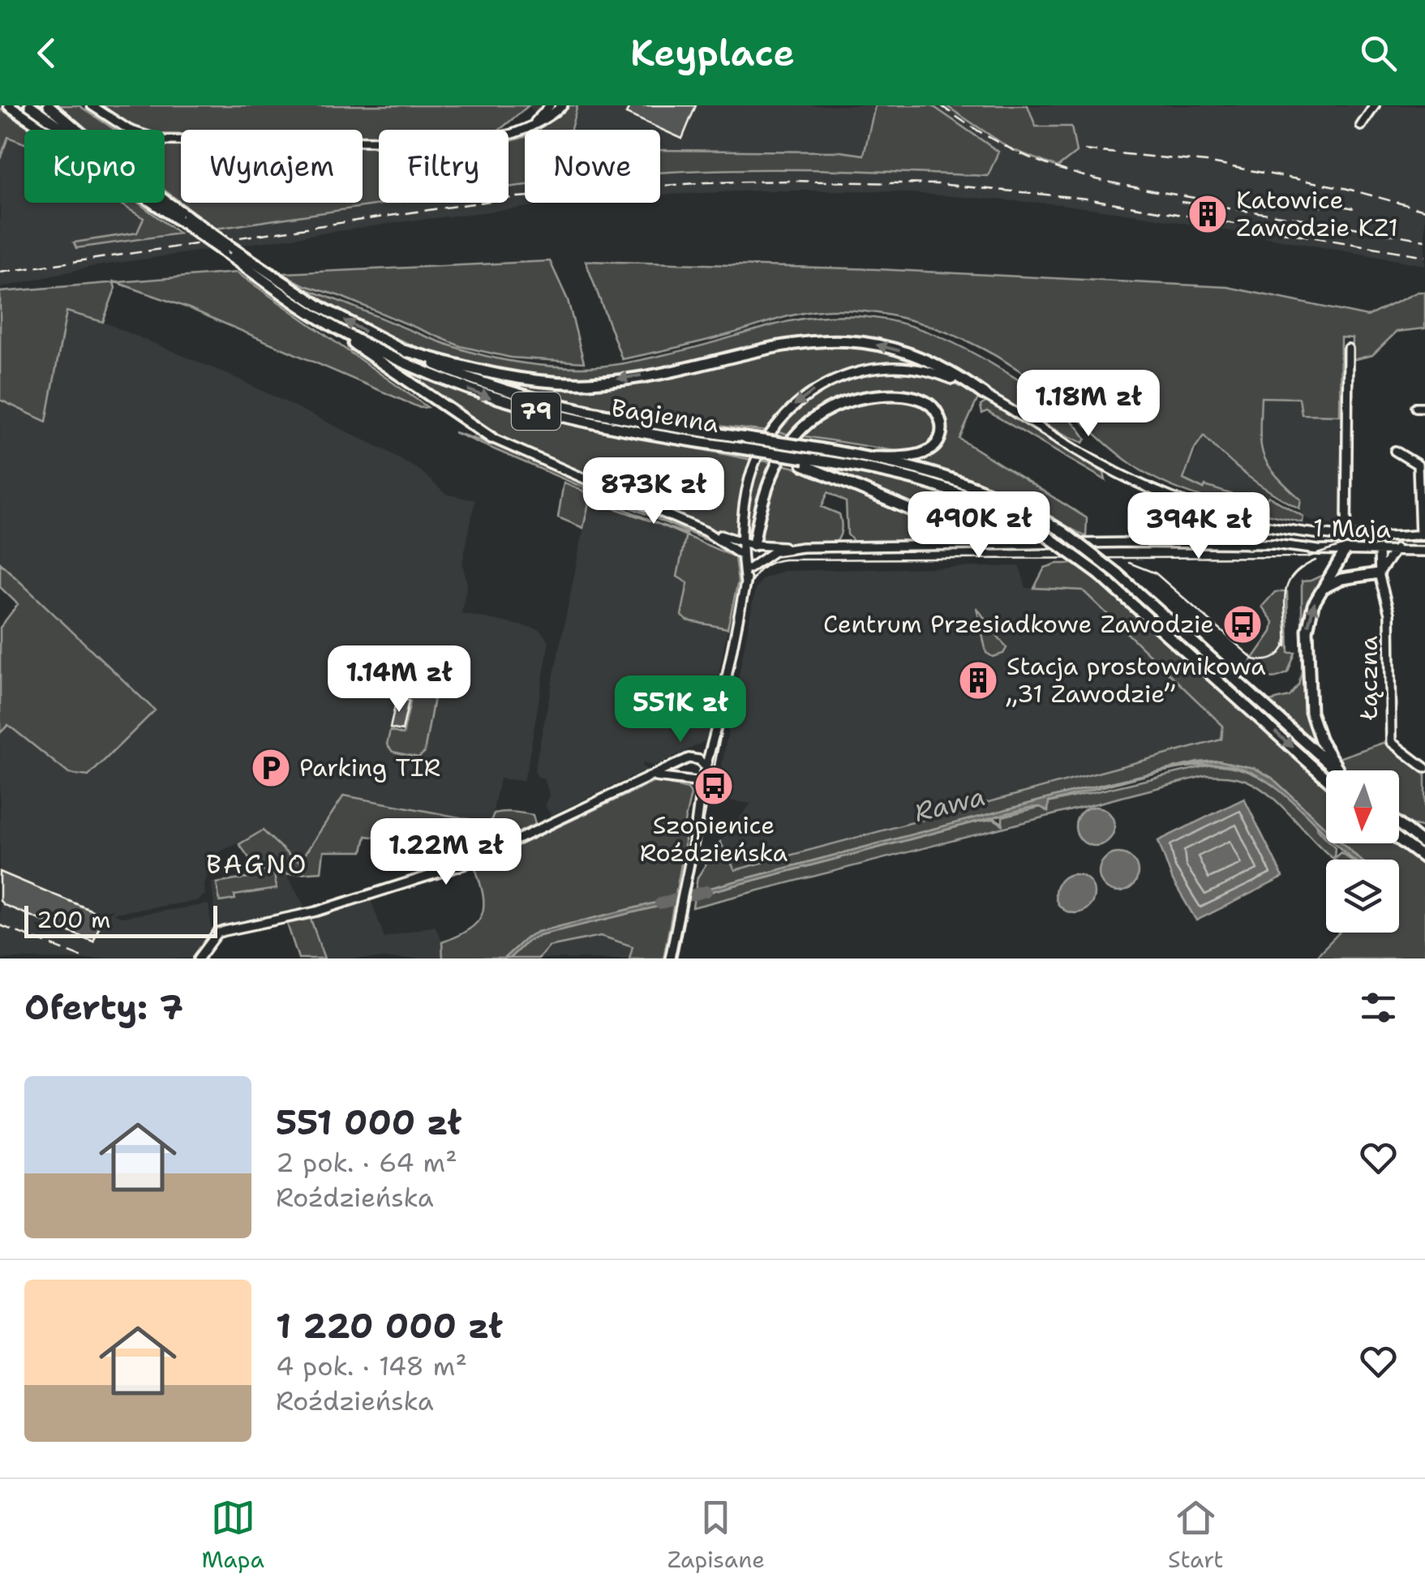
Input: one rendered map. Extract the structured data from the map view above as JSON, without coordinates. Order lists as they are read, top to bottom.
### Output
{
  "streets": {
    "main road": ["79", "Bagienna"],
    "street": ["1 Maja", "Łączna"]
  },
  "crossings": [
    ["Bagienna", "1 Maja"],
    ["1 Maja", "Łączna"]
  ],
  "districts": ["BAGNO"],
  "water": ["Rawa"],
  "places": {
    "building": ["Katowice Zawodzie KZ1", "Stacja prostownikowa „31 Zawodzie”"],
    "bus stop": ["Centrum Przesiadkowe Zawodzie", "Szopienice Roździeńska"],
    "parking": ["Parking TIR"]
  },
  "scale_bar": "200 m",
  "north": "bottom",
  "page": {
    "header": "Keyplace",
    "chip": [
      "Kupno",
      "Wynajem",
      "Filtry",
      "Nowe"
    ],
    "price": [
      "1.18M zł",
      "873K zł",
      "490K zł",
      "394K zł",
      "1.14M zł",
      "551K zł",
      "1.22M zł"
    ],
    "scale": "200 m",
    "heading": "Oferty: 7",
    "list": [
      {
        "name": "551 000 zł",
        "note": "2 pok. · 64 m² · Roździeńska"
      },
      {
        "name": "1 220 000 zł",
        "note": "4 pok. · 148 m² · Roździeńska"
      }
    ],
    "tabs": ["Mapa", "Zapisane", "Start"]
  }
}
